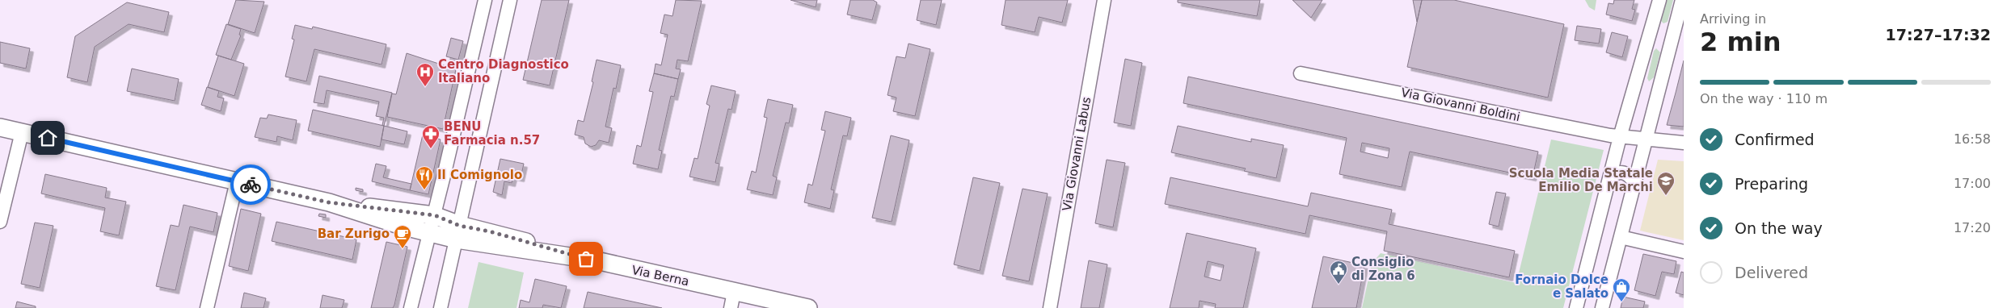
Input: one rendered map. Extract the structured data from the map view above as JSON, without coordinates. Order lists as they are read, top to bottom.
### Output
{
  "streets": {
    "main road": ["Via Berna"],
    "street": ["Via Giovanni Boldini", "Via Giovanni Labus"]
  },
  "places": {
    "hospital": ["Centro Diagnostico Italiano"],
    "pharmacy": ["BENU Farmacia n.57"],
    "restaurant": ["Il Comignolo"],
    "school or university": ["Scuola Media Statale Emilio De Marchi"],
    "cafe": ["Bar Zurigo"],
    "public building": ["Consiglio di Zona 6"],
    "shop": ["Fornaio Dolce e Salato"]
  },
  "page": {
    "heading": ["2 min", "Arriving in", "17:27–17:32"],
    "bar": "On the way · 110 m",
    "list": [
      ["Confirmed", "16:58"],
      ["Preparing", "17:00"],
      ["On the way", "17:20"],
      "Delivered"
    ]
  }
}
